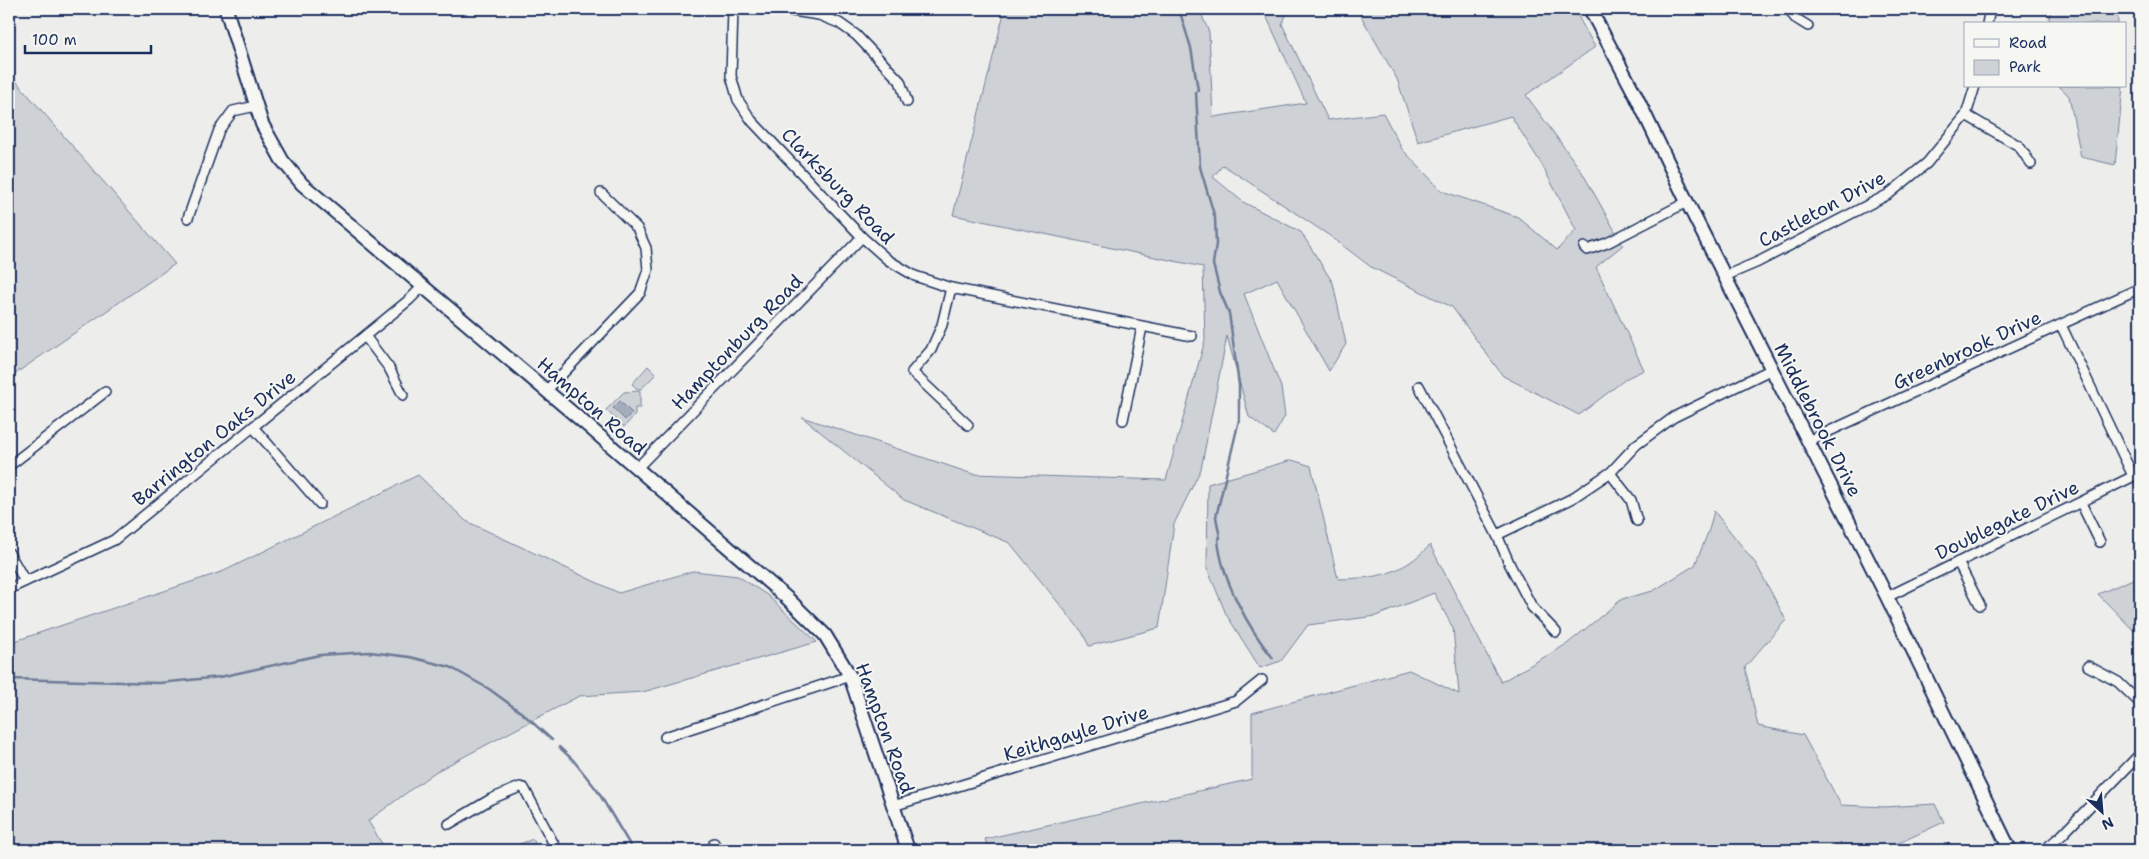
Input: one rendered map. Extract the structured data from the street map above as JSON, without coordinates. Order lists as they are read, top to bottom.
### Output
{
  "streets": {
    "main road": ["Hampton Road", "Middlebrook Drive"],
    "street": [
      "Clarksburg Road",
      "Castleton Drive",
      "Hamptonburg Road",
      "Greenbrook Drive",
      "Barrington Oaks Drive",
      "Doublegate Drive",
      "Keithgayle Drive"
    ]
  },
  "crossings": [
    ["Clarksburg Road", "Hamptonburg Road"],
    ["Castleton Drive", "Middlebrook Drive"],
    ["Hamptonburg Road", "Hampton Road"],
    ["Greenbrook Drive", "Middlebrook Drive"],
    ["Hampton Road", "Barrington Oaks Drive"],
    ["Hampton Road", "Keithgayle Drive"],
    ["Middlebrook Drive", "Doublegate Drive"]
  ],
  "legend": ["Road", "Park"],
  "scale_bar": "100 m",
  "north": "bottom right"
}
